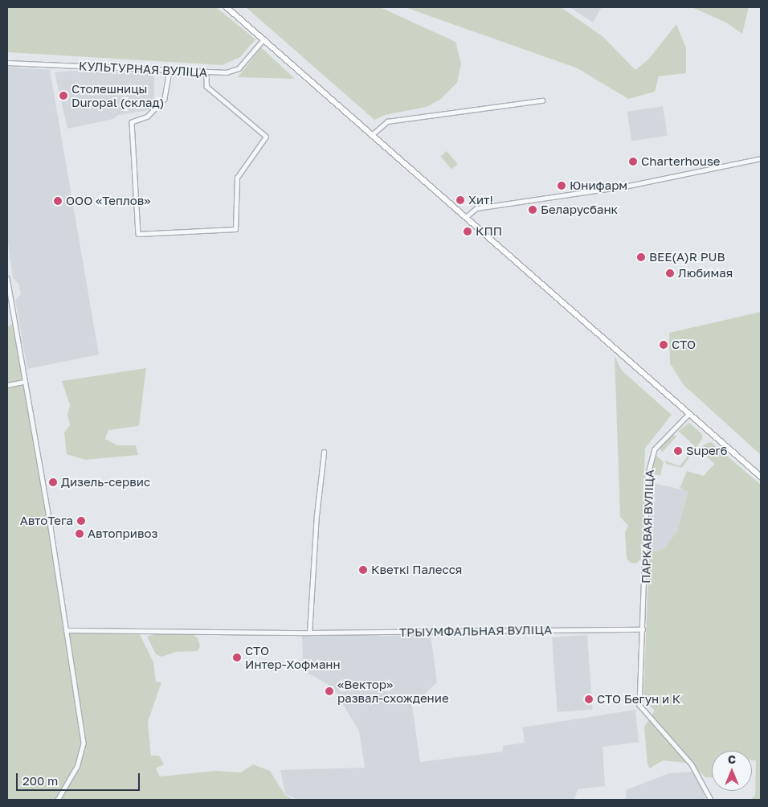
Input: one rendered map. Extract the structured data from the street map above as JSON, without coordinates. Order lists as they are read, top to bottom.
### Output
{
  "streets": {
    "street": ["КУЛЬТУРНАЯ ВУЛІЦА", "ПАРКАВАЯ ВУЛІЦА", "ТРЫУМФАЛЬНАЯ ВУЛІЦА"]
  },
  "crossings": [
    ["ПАРКАВАЯ ВУЛІЦА", "ТРЫУМФАЛЬНАЯ ВУЛІЦА"]
  ],
  "places": [
    "Столешницы Duropal (склад)",
    "Charterhouse",
    "Юнифарм",
    "Хит!",
    "ООО «Теплов»",
    "Беларусбанк",
    "КПП",
    "BEE(A)R PUB",
    "Любимая",
    "СТО",
    "Super6",
    "Дизель-сервис",
    "АвтоТега",
    "Автопривоз",
    "Кветкі Палесся",
    "СТО Интер-Хофманн",
    "«Вектор» развал-схождение",
    "СТО Бегун и К"
  ],
  "scale_bar": "200 m",
  "north": "top"
}
